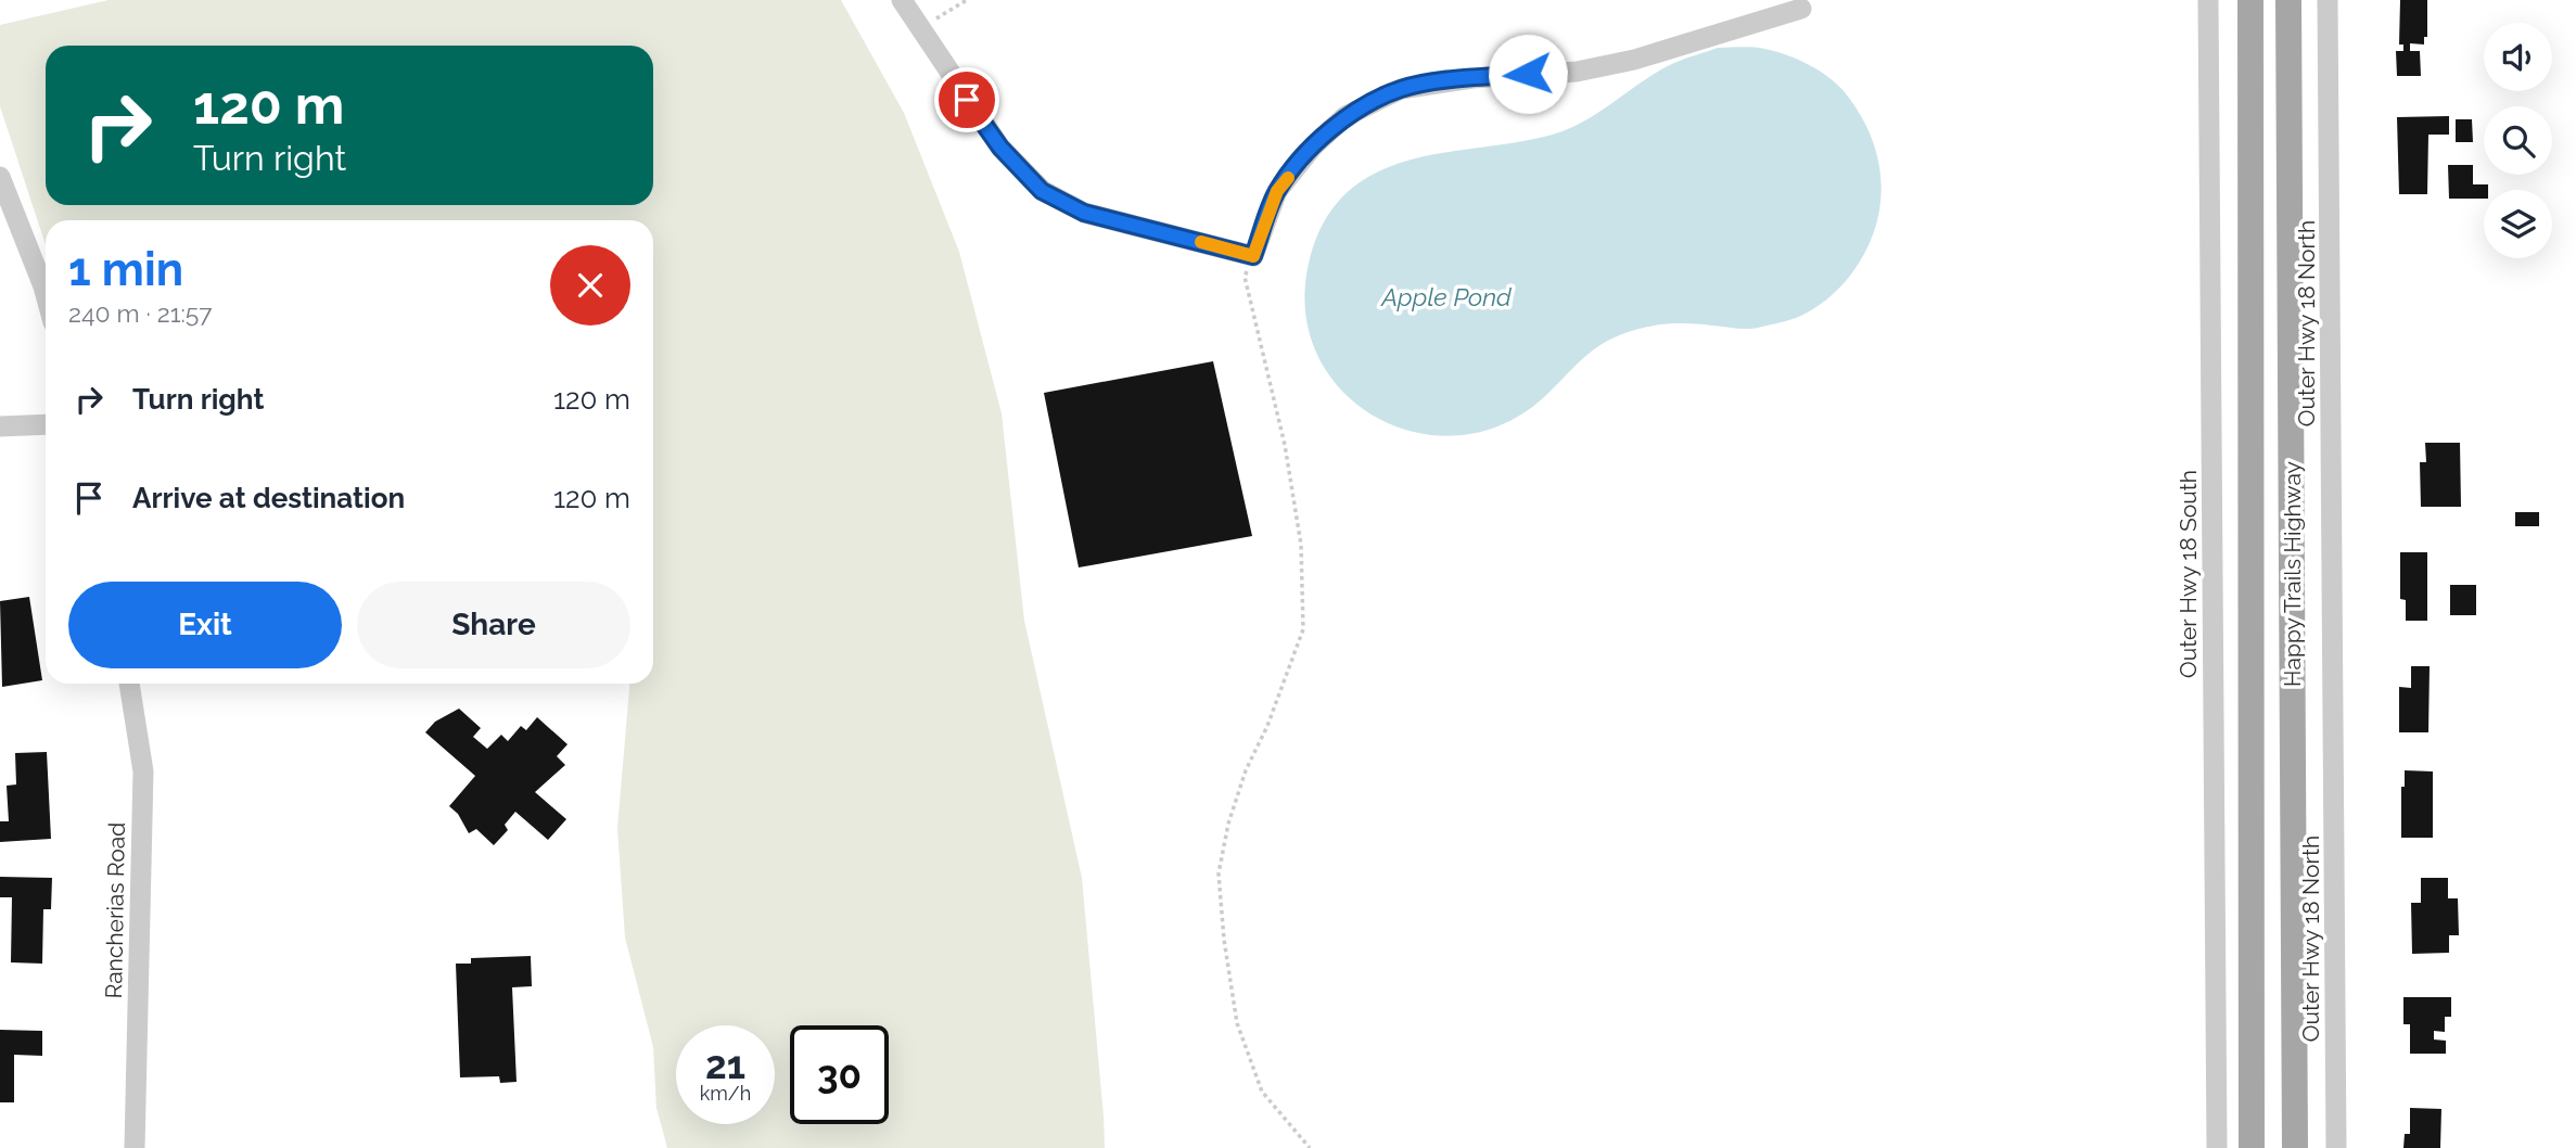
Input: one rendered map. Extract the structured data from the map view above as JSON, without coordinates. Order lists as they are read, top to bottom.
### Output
{
  "streets": {
    "main road": ["Happy Trails Highway"],
    "street": ["Outer Hwy 18 North", "Outer Hwy 18 South", "Rancherias Road"]
  },
  "water": ["Apple Pond"],
  "page": {
    "turn": ["120 m", "Turn right"],
    "heading": ["1 min", "240 m · 21:57"],
    "list": [
      {
        "name": "Turn right",
        "value": "120 m"
      },
      {
        "name": "Arrive at destination",
        "value": "120 m"
      }
    ],
    "buttons": ["Exit", "Share"],
    "speed": "21 km/h",
    "limit": "30"
  }
}
